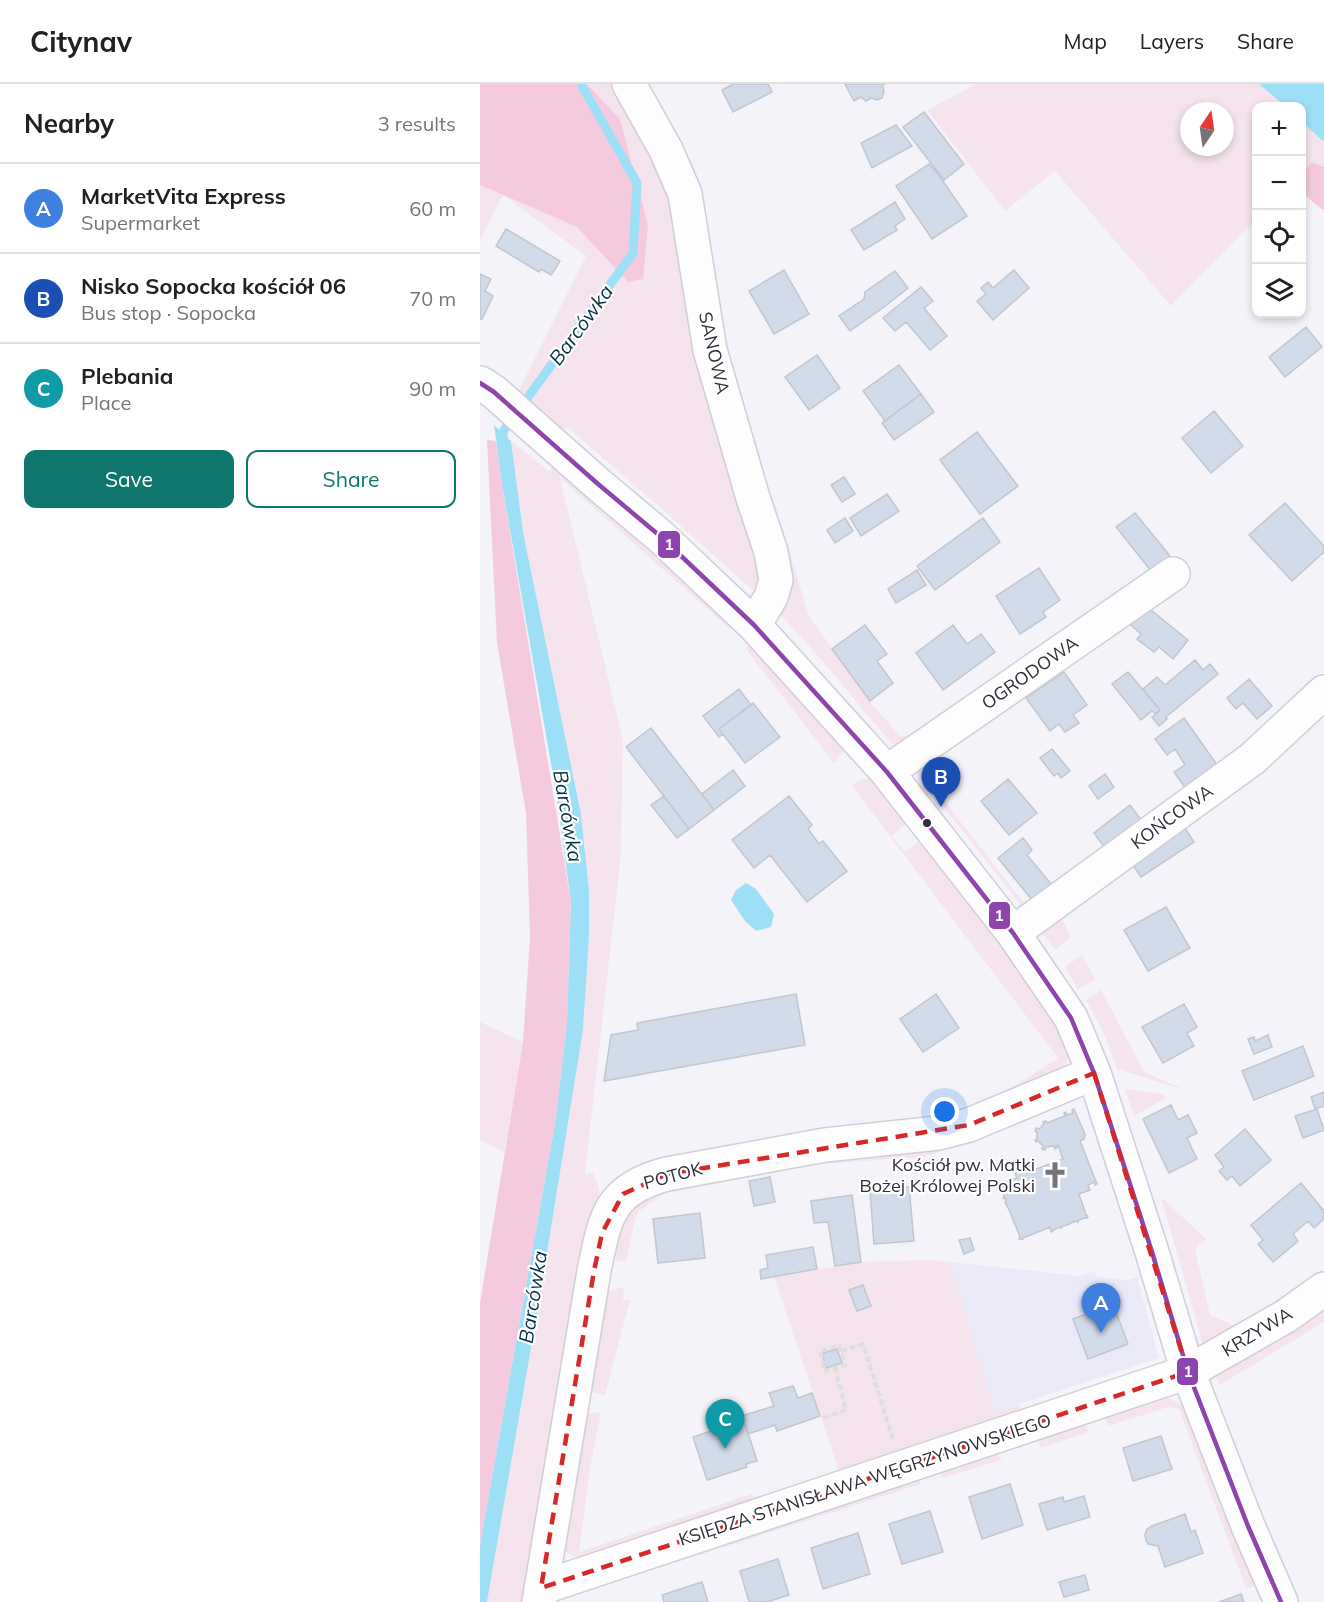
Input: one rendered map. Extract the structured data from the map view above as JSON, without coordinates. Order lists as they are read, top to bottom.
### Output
{
  "streets": {
    "street": [
      "SANOWA",
      "OGRODOWA",
      "KOŃCOWA",
      "POTOK",
      "KRZYWA",
      "KSIĘDZA STANISŁAWA WĘGRZYNOWSKIEGO"
    ]
  },
  "crossings": [
    ["POTOK", "KSIĘDZA STANISŁAWA WĘGRZYNOWSKIEGO"],
    ["KRZYWA", "KSIĘDZA STANISŁAWA WĘGRZYNOWSKIEGO"]
  ],
  "water": ["Barcówka"],
  "places": {
    "church": ["Kościół pw. Matki Bożej Królowej Polski"]
  },
  "lines": ["transit line 1"],
  "north": "top",
  "page": {
    "header": "Citynav",
    "nav": ["Map", "Layers", "Share"],
    "heading": ["Nearby", "3 results"],
    "map_buttons": ["+", "−"],
    "list": [
      {
        "mark": "A",
        "name": "MarketVita Express",
        "note": "Supermarket",
        "value": "60 m"
      },
      {
        "mark": "B",
        "name": "Nisko Sopocka kościół 06",
        "note": "Bus stop · Sopocka",
        "value": "70 m"
      },
      {
        "mark": "C",
        "name": "Plebania",
        "note": "Place",
        "value": "90 m"
      }
    ],
    "buttons": ["Save", "Share"],
    "pins": ["B", "A", "C"]
  }
}
